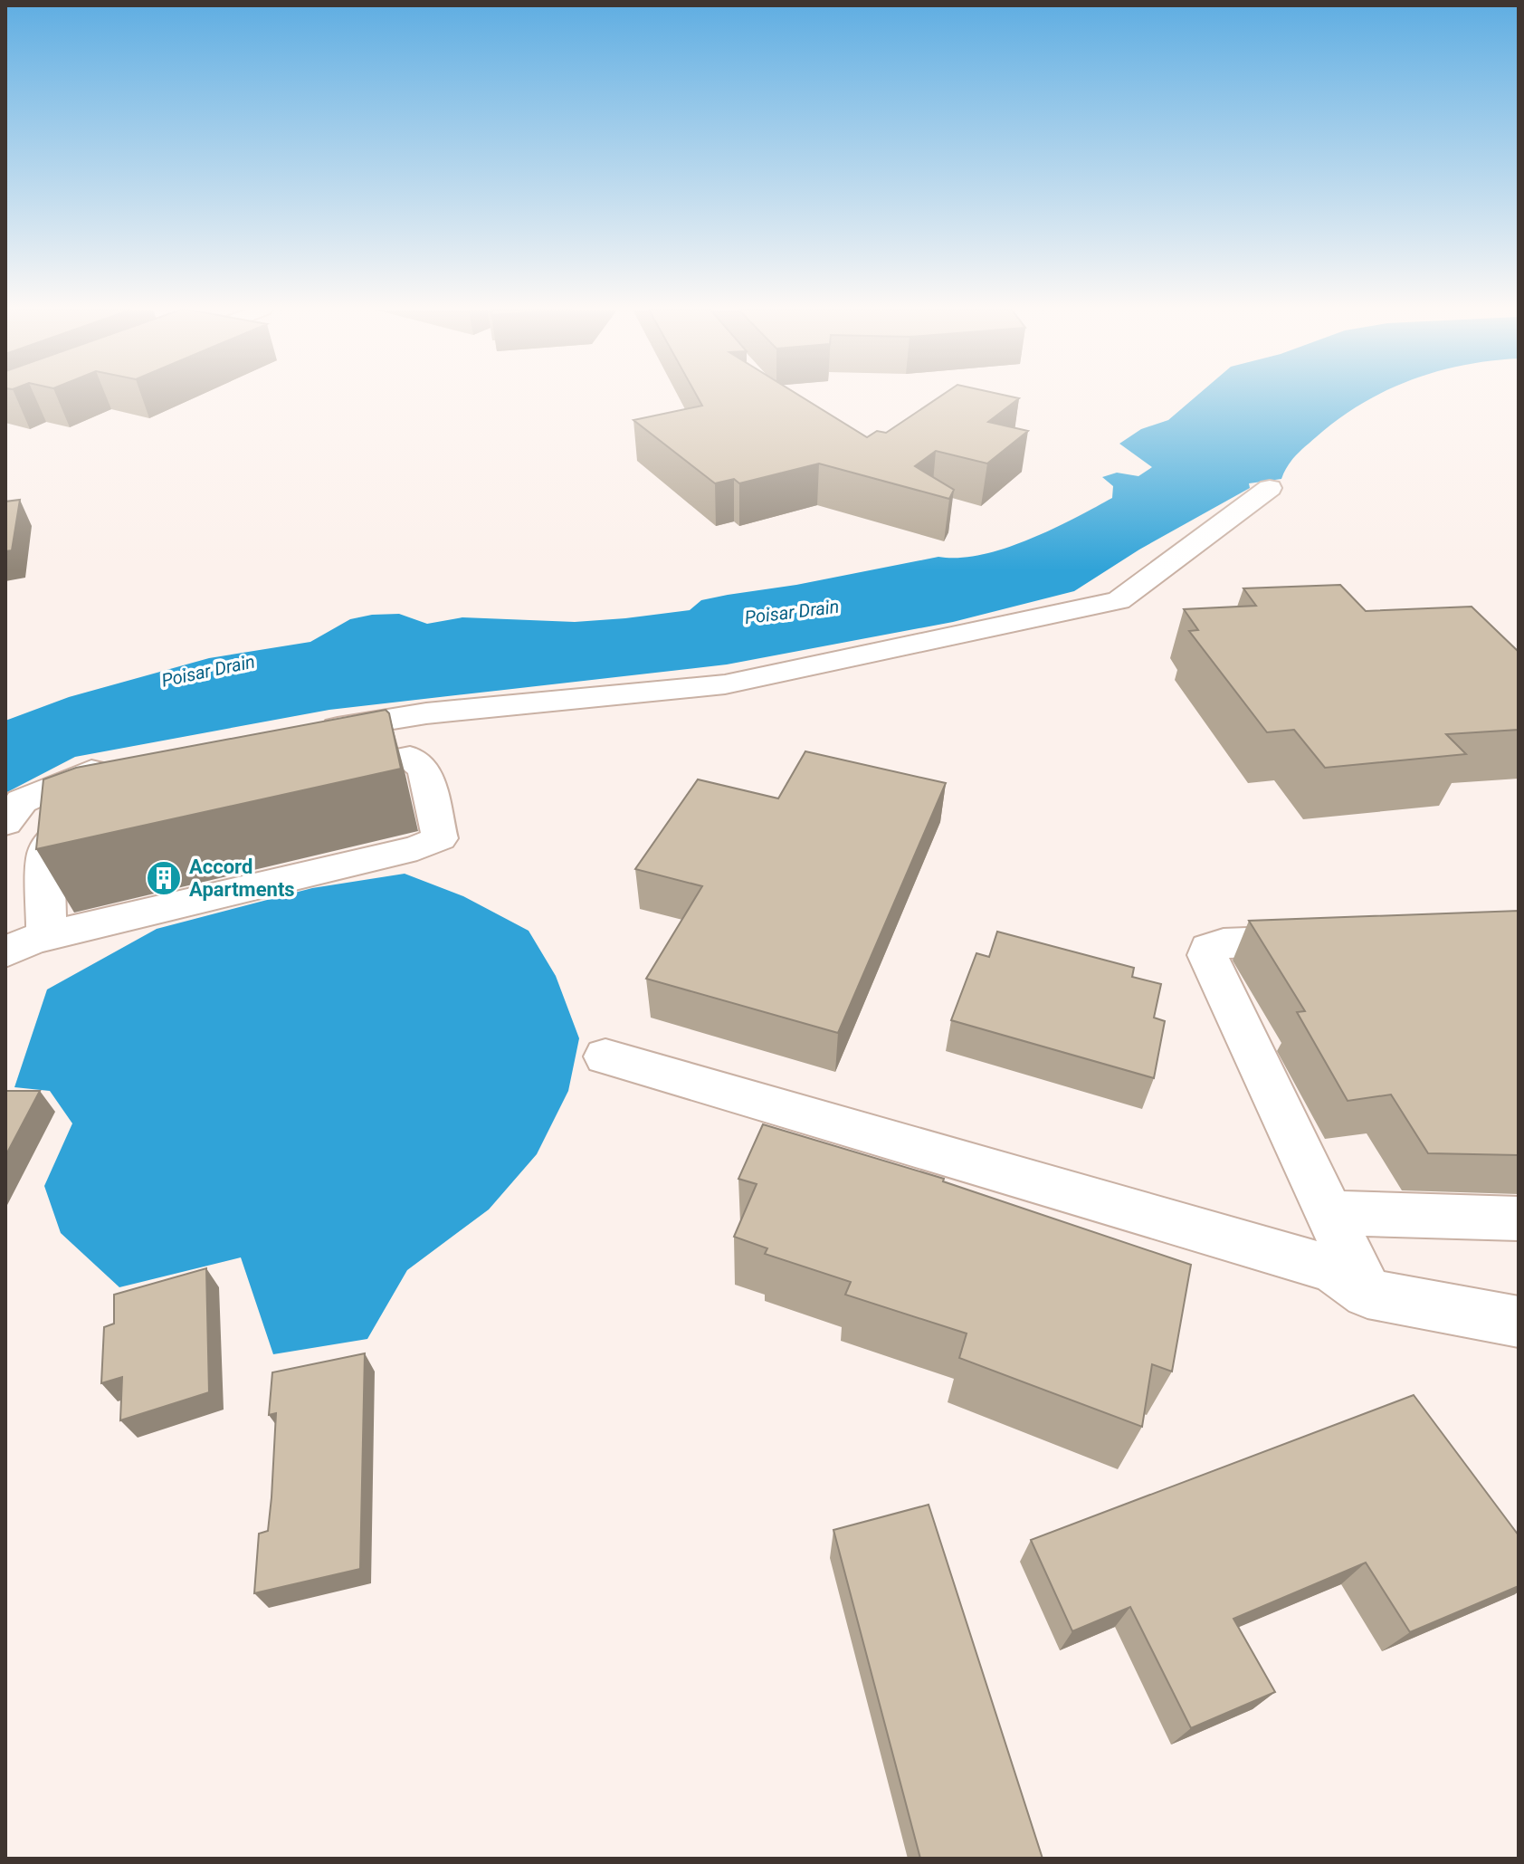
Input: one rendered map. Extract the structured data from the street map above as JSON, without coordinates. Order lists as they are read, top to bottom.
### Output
{
  "water": ["Poisar Drain"],
  "places": {
    "building": ["Accord Apartments"]
  }
}
